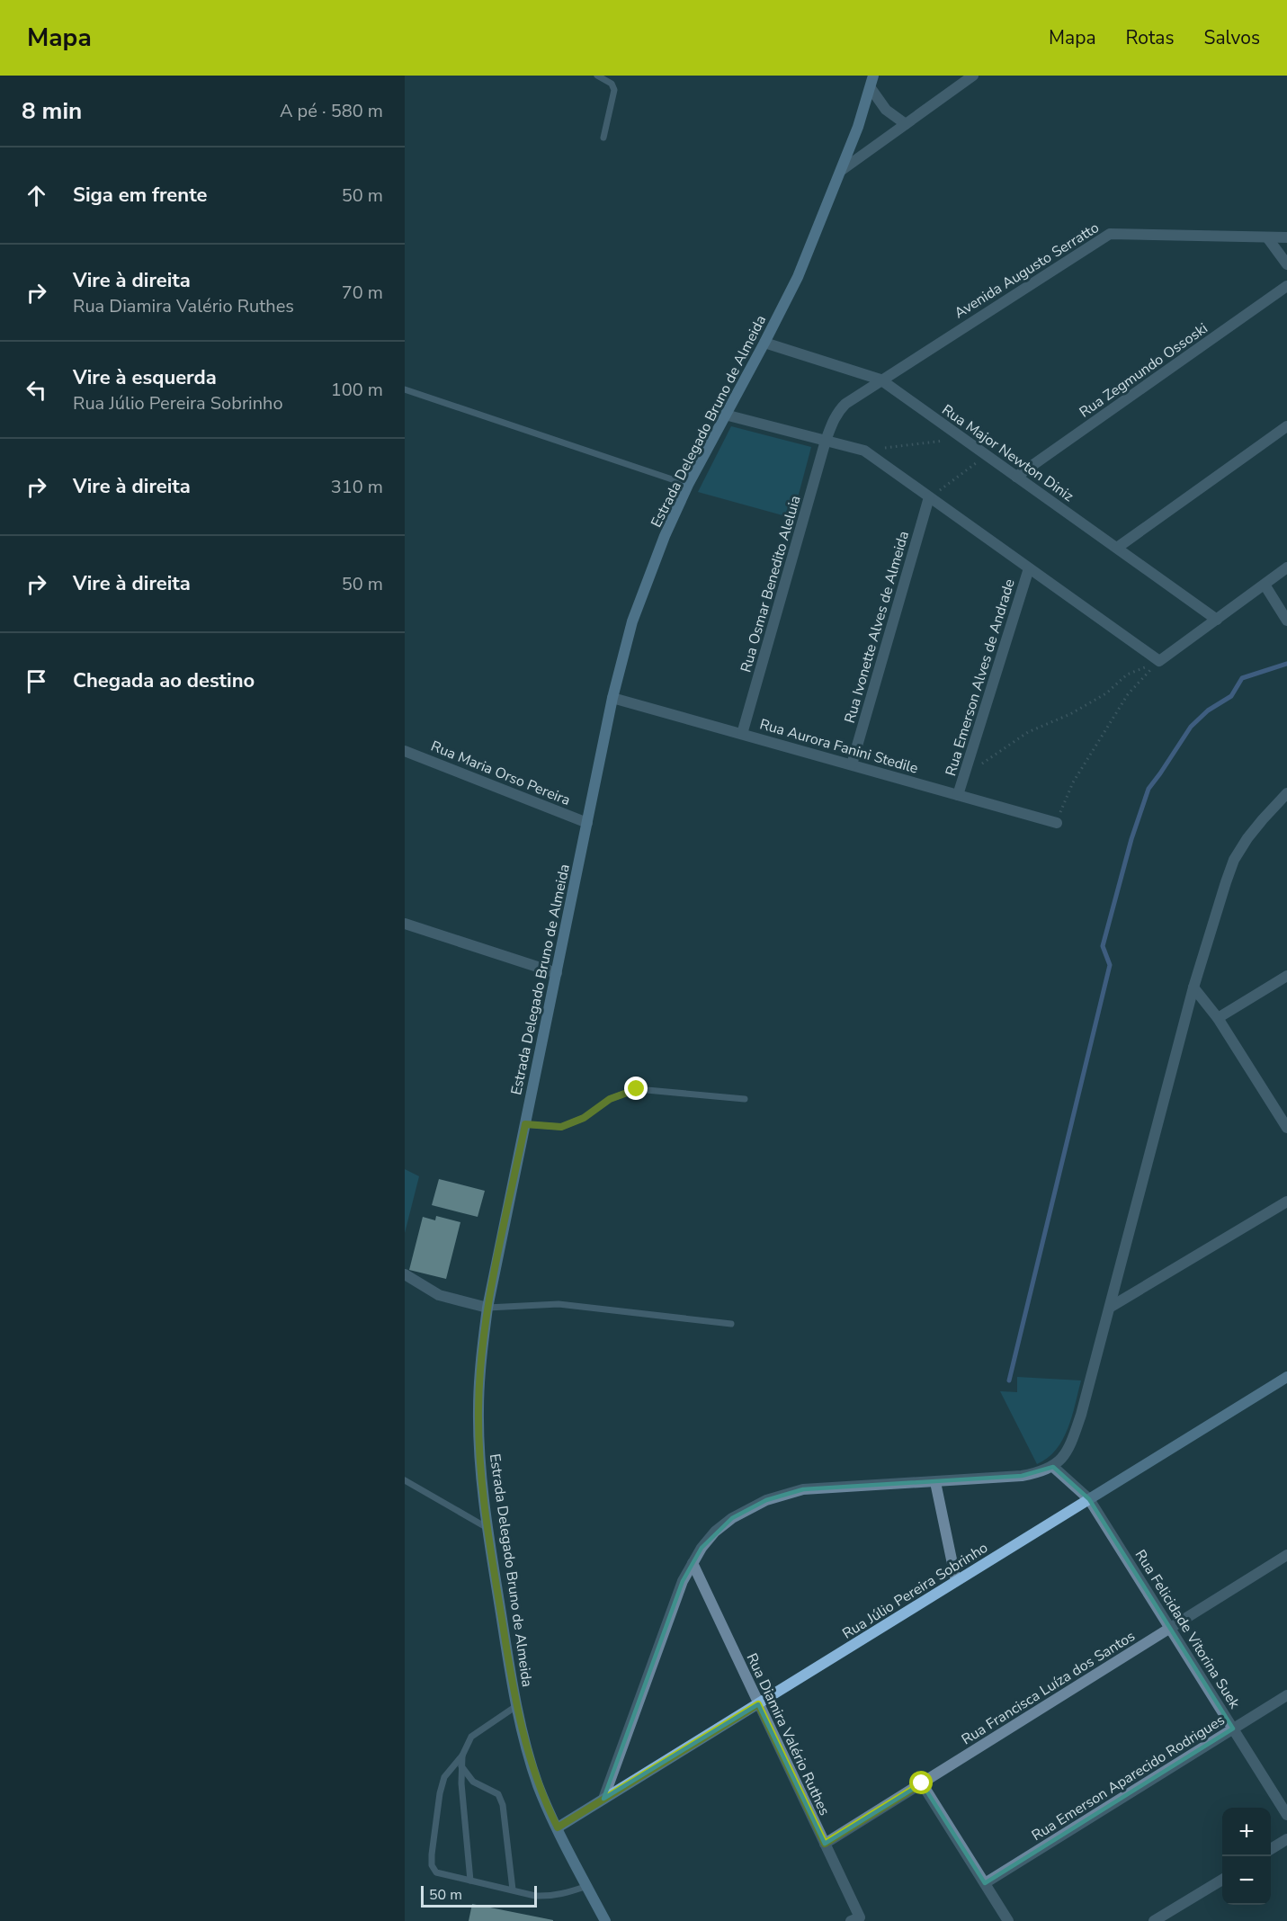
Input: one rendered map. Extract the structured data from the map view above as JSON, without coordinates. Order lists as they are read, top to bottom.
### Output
{
  "streets": {
    "main road": ["Estrada Delegado Bruno de Almeida", "Rua Júlio Pereira Sobrinho"],
    "street": [
      "Avenida Augusto Serratto",
      "Rua Zegmundo Ossoski",
      "Rua Major Newton Diniz",
      "Rua Osmar Benedito Aleluia",
      "Rua Ivonette Alves de Almeida",
      "Rua Emerson Alves de Andrade",
      "Rua Aurora Fanini Stedile",
      "Rua Maria Orso Pereira",
      "Rua Felicidade Vitorina Suek",
      "Rua Francisca Luíza dos Santos",
      "Rua Diamira Valério Ruthes",
      "Rua Emerson Aparecido Rodrigues"
    ]
  },
  "crossings": [
    ["Avenida Augusto Serratto", "Rua Major Newton Diniz"],
    ["Avenida Augusto Serratto", "Rua Osmar Benedito Aleluia"],
    ["Rua Zegmundo Ossoski", "Rua Major Newton Diniz"],
    ["Estrada Delegado Bruno de Almeida", "Rua Major Newton Diniz"],
    ["Estrada Delegado Bruno de Almeida", "Rua Aurora Fanini Stedile"],
    ["Estrada Delegado Bruno de Almeida", "Rua Maria Orso Pereira"],
    ["Estrada Delegado Bruno de Almeida", "Rua Júlio Pereira Sobrinho"],
    ["Rua Osmar Benedito Aleluia", "Rua Aurora Fanini Stedile"],
    ["Rua Ivonette Alves de Almeida", "Rua Aurora Fanini Stedile"],
    ["Rua Emerson Alves de Andrade", "Rua Aurora Fanini Stedile"],
    ["Rua Júlio Pereira Sobrinho", "Rua Felicidade Vitorina Suek"],
    ["Rua Júlio Pereira Sobrinho", "Rua Diamira Valério Ruthes"],
    ["Rua Felicidade Vitorina Suek", "Rua Francisca Luíza dos Santos"],
    ["Rua Felicidade Vitorina Suek", "Rua Emerson Aparecido Rodrigues"],
    ["Rua Francisca Luíza dos Santos", "Rua Diamira Valério Ruthes"]
  ],
  "scale_bar": "50 m",
  "page": {
    "header": "Mapa",
    "nav": ["Mapa", "Rotas", "Salvos"],
    "heading": ["8 min", "A pé · 580 m"],
    "list": [
      ["Siga em frente", "50 m"],
      ["Vire à direita", "Rua Diamira Valério Ruthes", "70 m"],
      ["Vire à esquerda", "Rua Júlio Pereira Sobrinho", "100 m"],
      ["Vire à direita", "310 m"],
      ["Vire à direita", "50 m"],
      "Chegada ao destino"
    ],
    "map_buttons": ["+", "−"],
    "scale": "50 m"
  }
}
